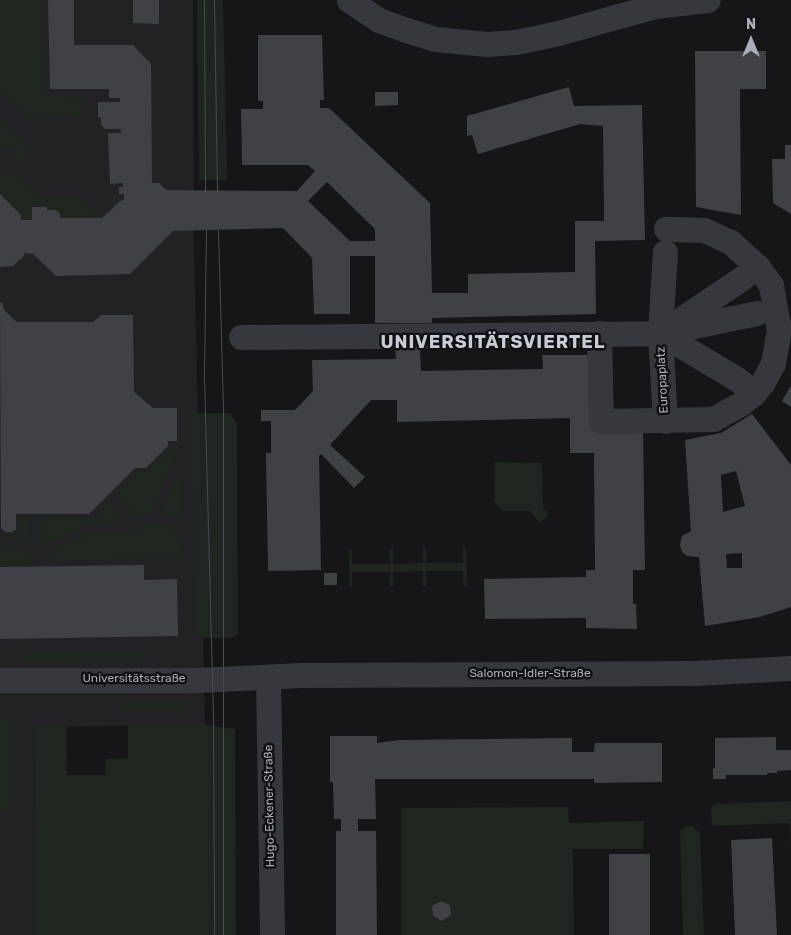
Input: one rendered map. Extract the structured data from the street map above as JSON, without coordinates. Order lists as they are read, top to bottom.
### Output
{
  "streets": {
    "street": [
      "Europaplatz",
      "Salomon-Idler-Straße",
      "Universitätsstraße",
      "Hugo-Eckener-Straße"
    ]
  },
  "crossings": [
    ["Salomon-Idler-Straße", "Universitätsstraße"],
    ["Salomon-Idler-Straße", "Hugo-Eckener-Straße"],
    ["Universitätsstraße", "Hugo-Eckener-Straße"]
  ],
  "districts": ["UNIVERSITÄTSVIERTEL"],
  "north": "top"
}
